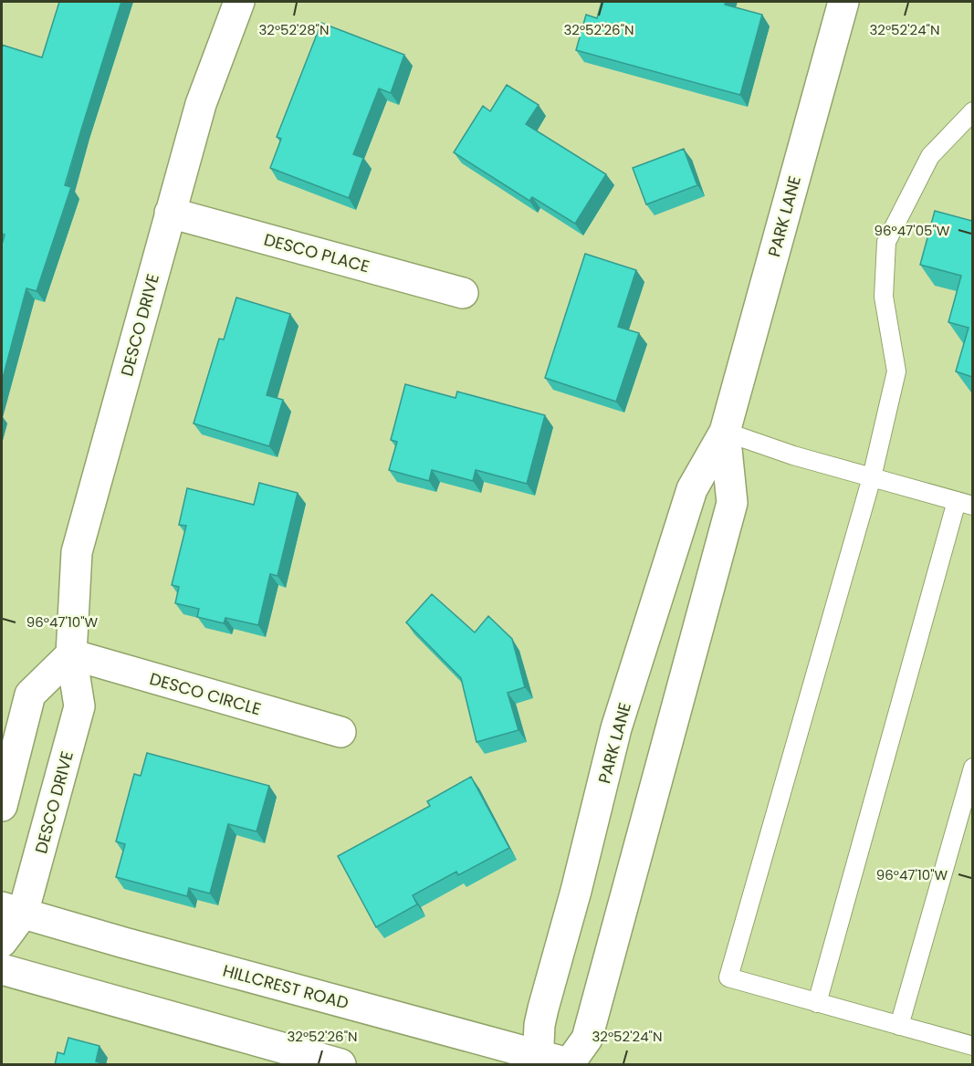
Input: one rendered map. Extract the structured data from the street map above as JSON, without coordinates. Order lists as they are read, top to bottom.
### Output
{
  "streets": {
    "street": [
      "PARK LANE",
      "DESCO PLACE",
      "DESCO DRIVE",
      "DESCO CIRCLE",
      "HILLCREST ROAD"
    ]
  },
  "crossings": [
    ["PARK LANE", "HILLCREST ROAD"],
    ["DESCO PLACE", "DESCO DRIVE"],
    ["DESCO DRIVE", "DESCO CIRCLE"],
    ["DESCO DRIVE", "HILLCREST ROAD"]
  ],
  "coordinates": [
    "32°52'24\"N",
    "32°52'28\"N",
    "32°52'26\"N",
    "96°47'05\"W",
    "96°47'10\"W"
  ]
}
